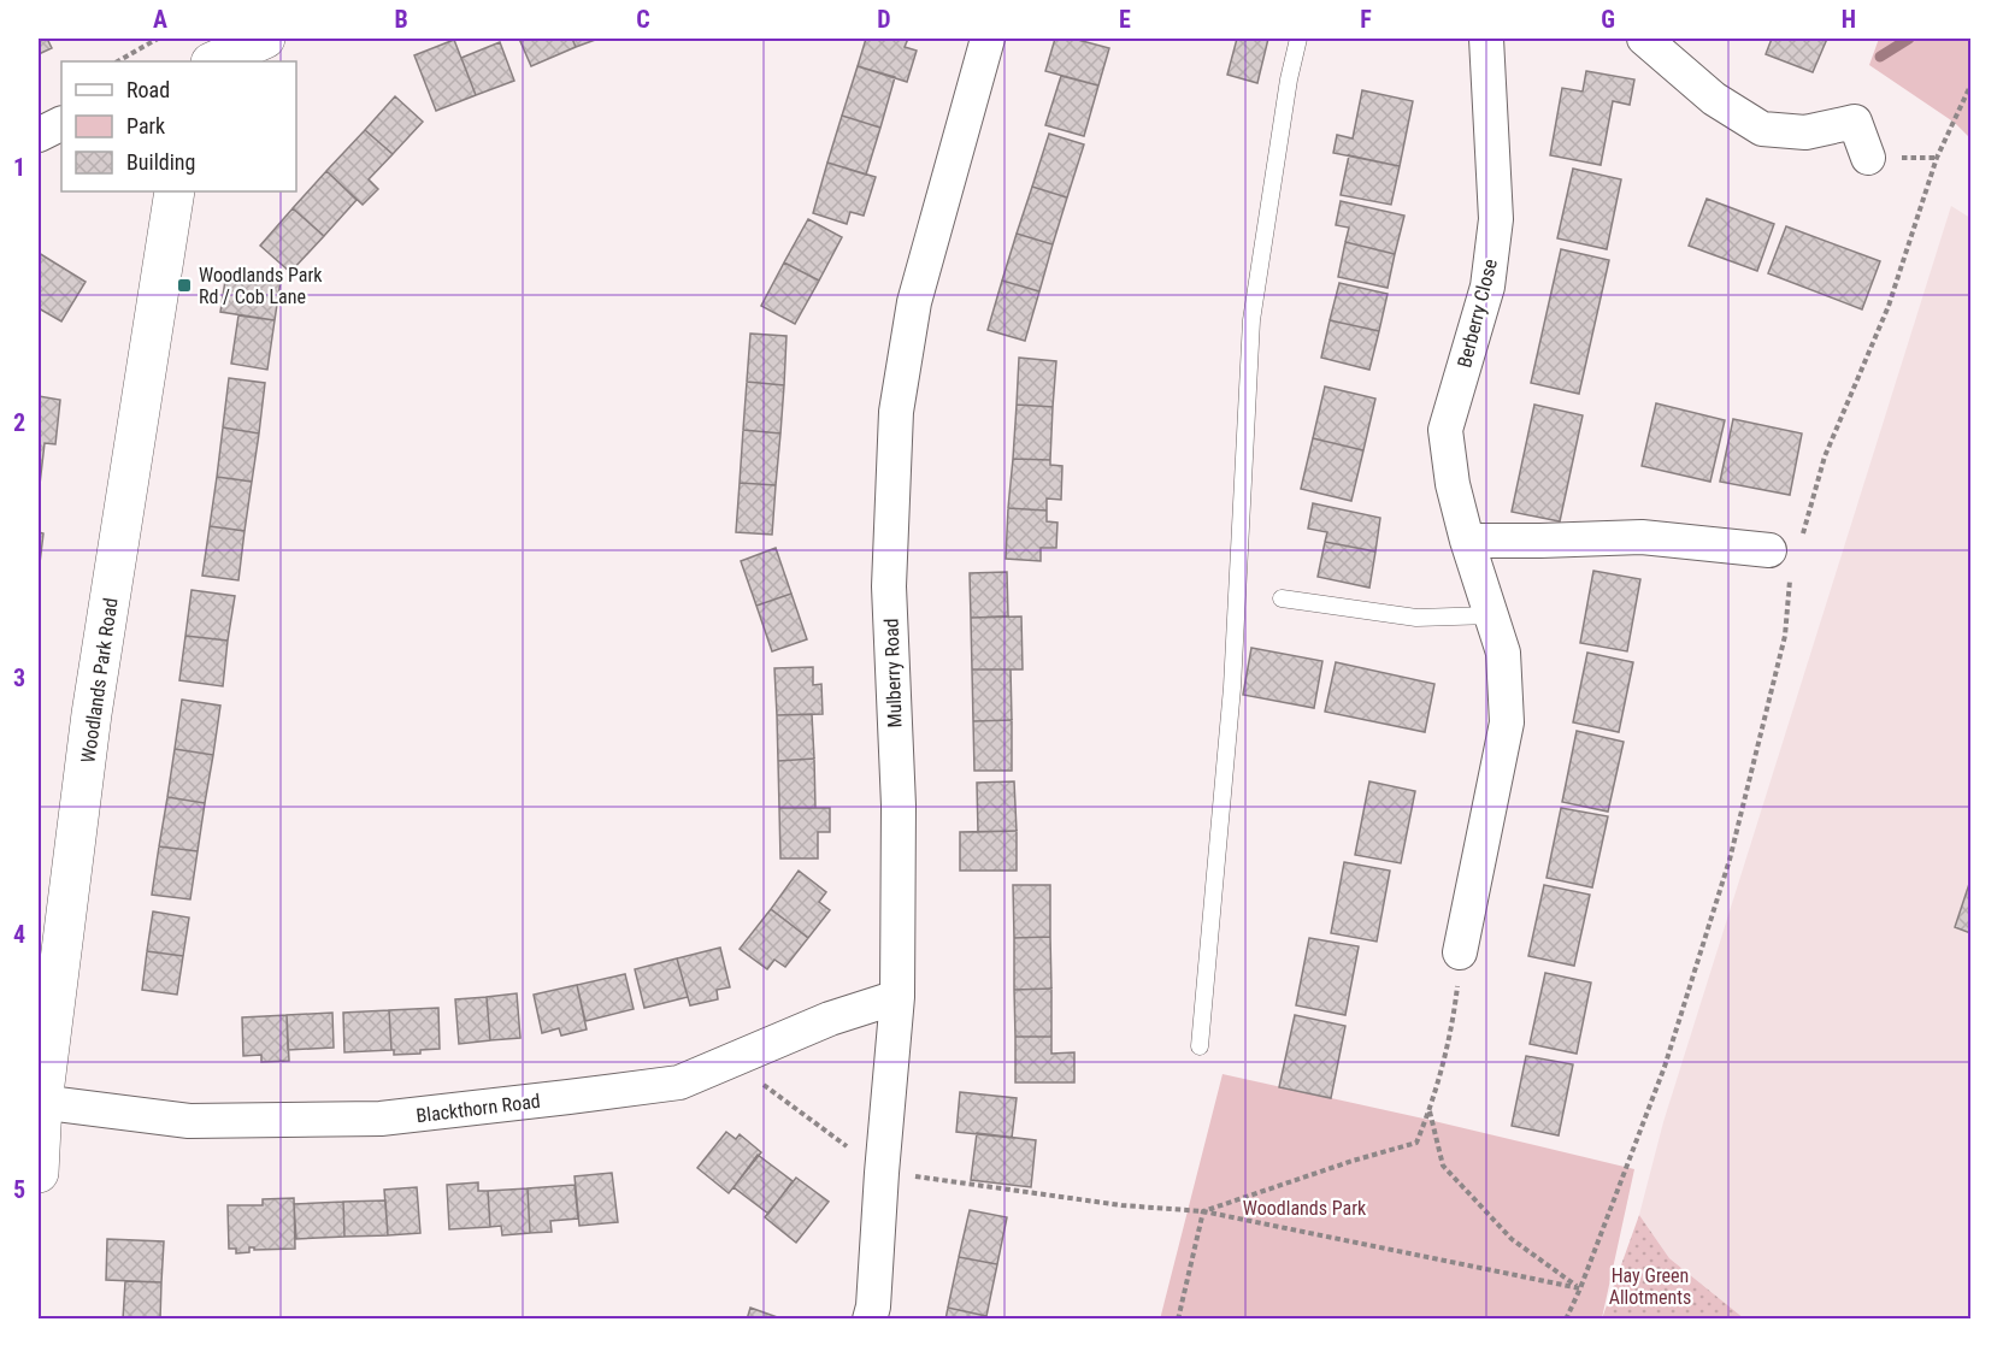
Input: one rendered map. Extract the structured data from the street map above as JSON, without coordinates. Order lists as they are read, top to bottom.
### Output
{
  "streets": {
    "street": [
      "Berberry Close",
      "Mulberry Road",
      "Woodlands Park Road",
      "Blackthorn Road"
    ]
  },
  "crossings": [
    ["Mulberry Road", "Blackthorn Road"],
    ["Woodlands Park Road", "Blackthorn Road"]
  ],
  "parks": ["Woodlands Park", "Hay Green Allotments"],
  "places": {
    "transit": ["Woodlands Park Rd / Cob Lane"]
  },
  "legend": ["Road", "Park", "Building"],
  "grid": {
    "columns": [
      "A",
      "B",
      "C",
      "D",
      "E",
      "F",
      "G",
      "H"
    ],
    "rows": [
      "1",
      "2",
      "3",
      "4",
      "5"
    ]
  }
}
